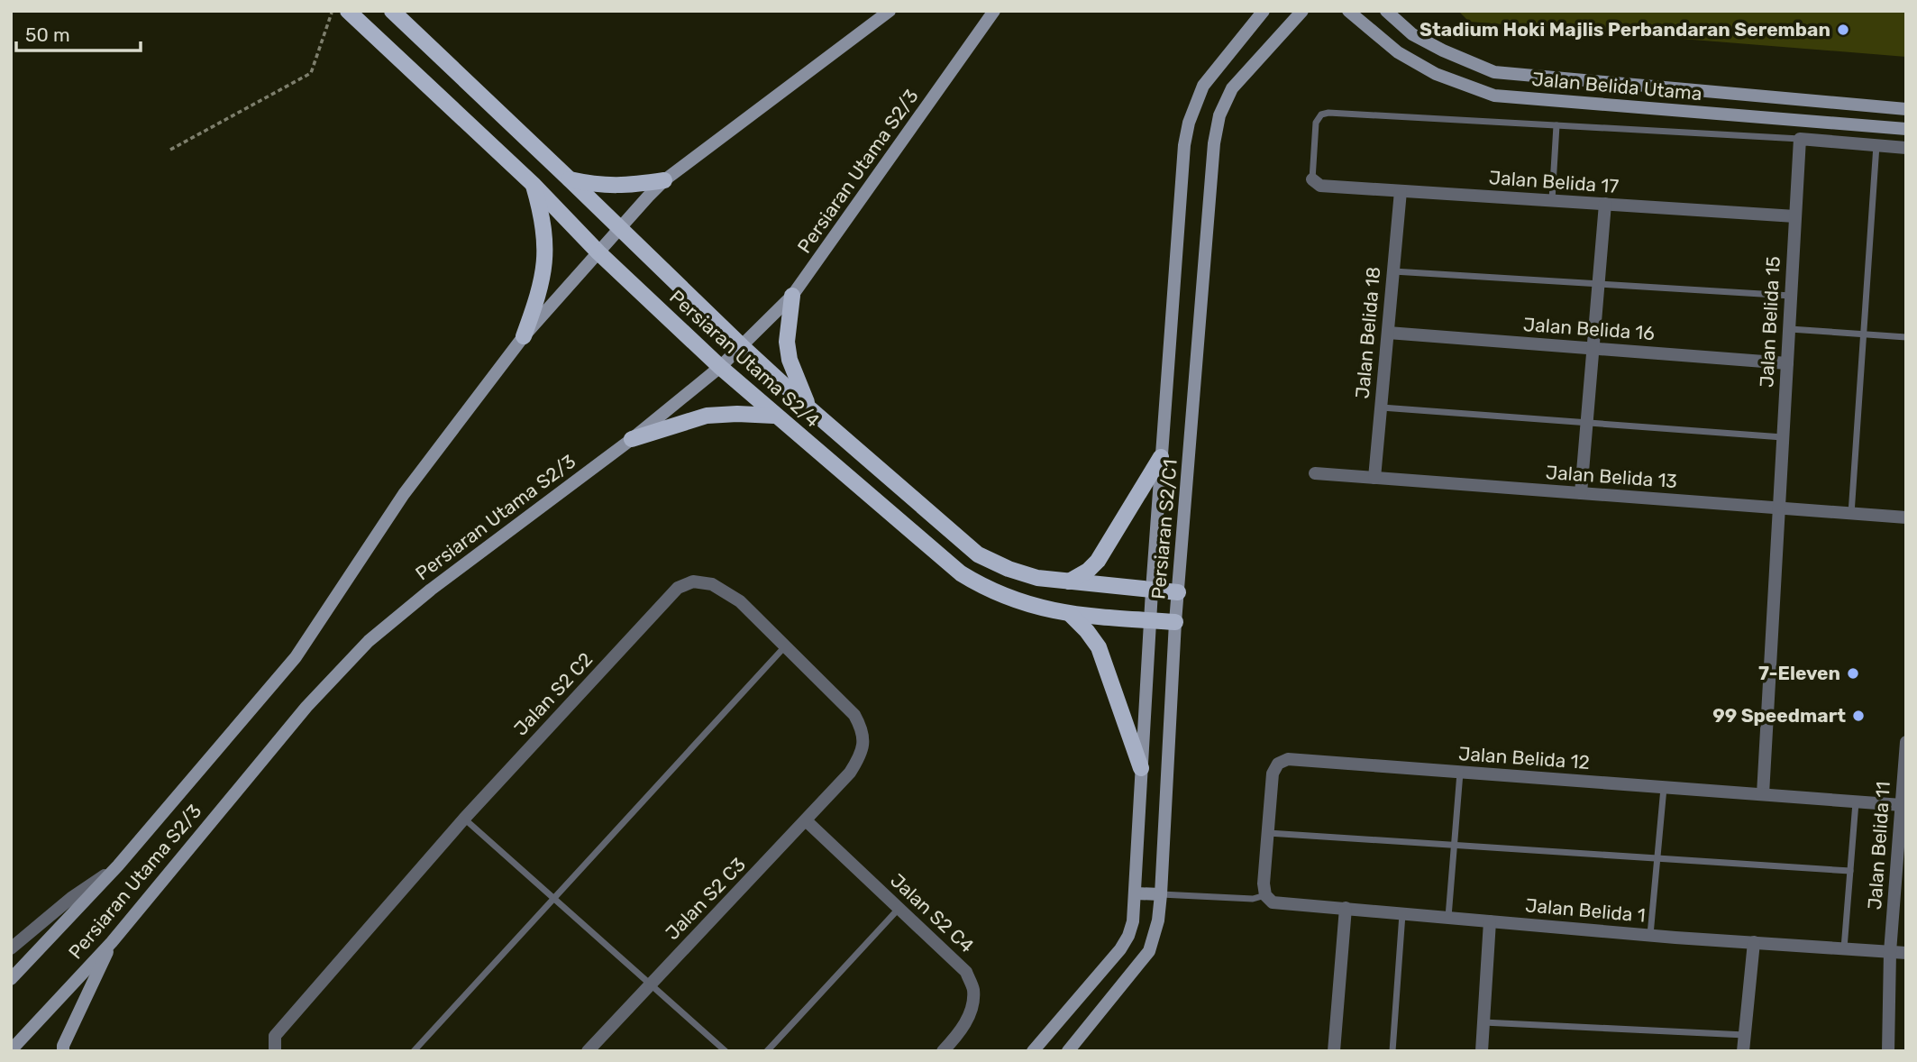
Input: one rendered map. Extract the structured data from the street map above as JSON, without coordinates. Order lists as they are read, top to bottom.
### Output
{
  "streets": {
    "main road": [
      "Jalan Belida Utama",
      "Persiaran Utama S2/3",
      "Persiaran Utama S2/4",
      "Persiaran S2/C1"
    ],
    "street": [
      "Jalan Belida 17",
      "Jalan Belida 15",
      "Jalan Belida 16",
      "Jalan Belida 18",
      "Jalan Belida 13",
      "Jalan S2 C2",
      "Jalan Belida 12",
      "Jalan Belida 11",
      "Jalan S2 C3",
      "Jalan Belida 1",
      "Jalan S2 C4"
    ]
  },
  "crossings": [
    ["Persiaran Utama S2/3", "Persiaran Utama S2/4"],
    ["Jalan Belida 17", "Jalan Belida 15"],
    ["Jalan Belida 17", "Jalan Belida 18"],
    ["Jalan Belida 15", "Jalan Belida 16"],
    ["Jalan Belida 15", "Jalan Belida 13"],
    ["Jalan Belida 15", "Jalan Belida 12"],
    ["Jalan Belida 16", "Jalan Belida 18"],
    ["Jalan Belida 18", "Jalan Belida 13"],
    ["Persiaran Utama S2/4", "Persiaran S2/C1"],
    ["Jalan S2 C2", "Jalan S2 C3"],
    ["Jalan Belida 12", "Jalan Belida 11"],
    ["Jalan Belida 12", "Jalan Belida 1"],
    ["Jalan Belida 11", "Jalan Belida 1"],
    ["Jalan S2 C3", "Jalan S2 C4"]
  ],
  "places": ["Stadium Hoki Majlis Perbandaran Seremban", "7-Eleven", "99 Speedmart"],
  "scale_bar": "50 m"
}
